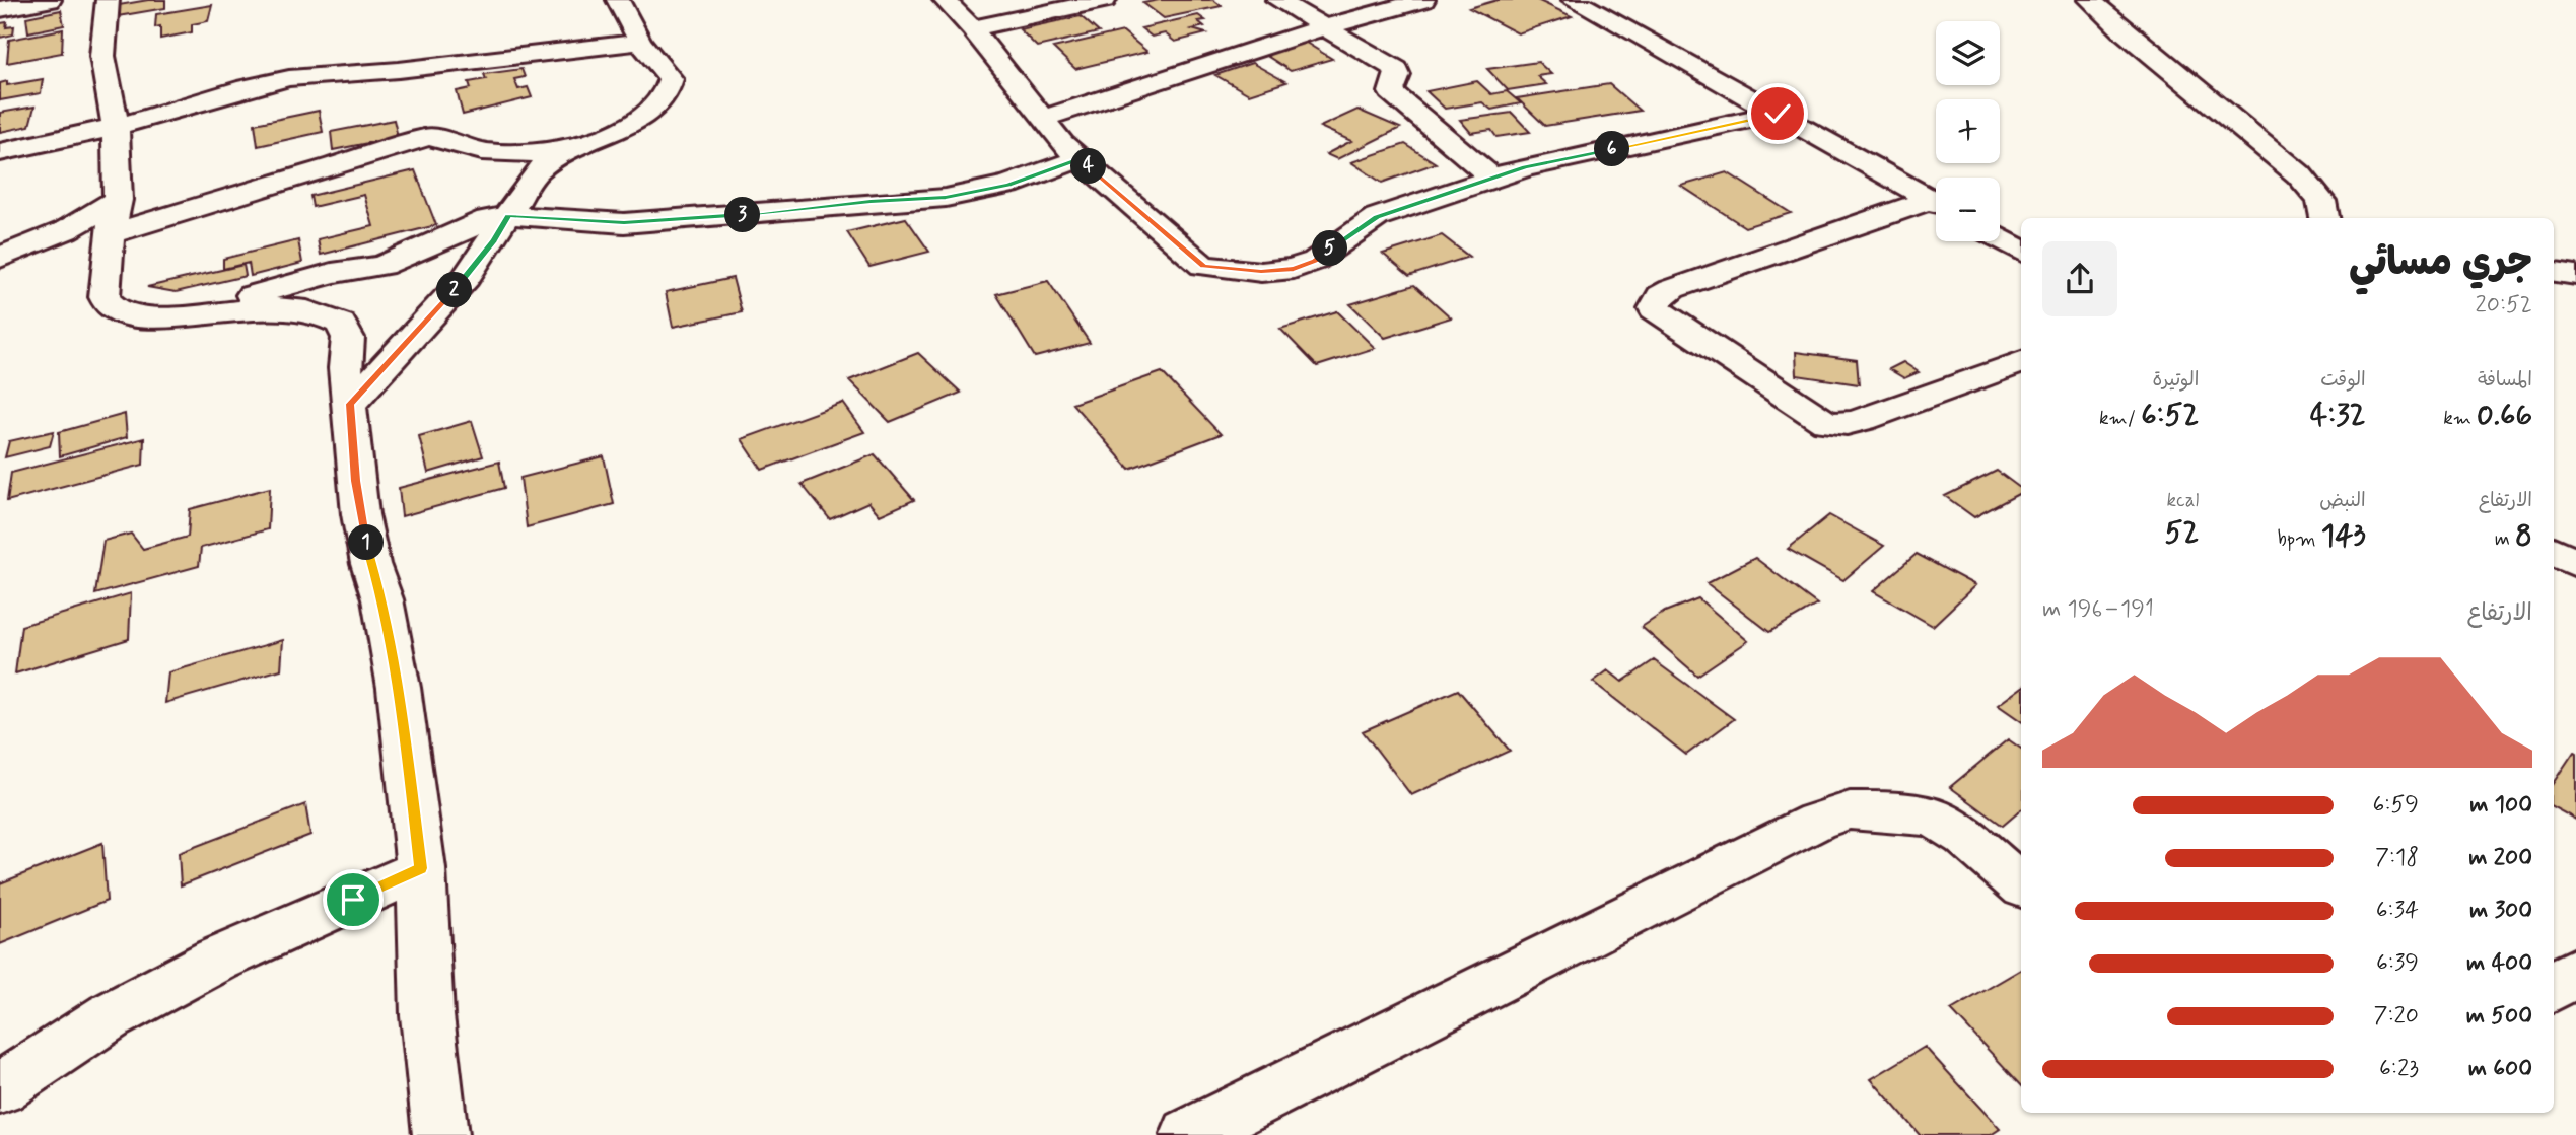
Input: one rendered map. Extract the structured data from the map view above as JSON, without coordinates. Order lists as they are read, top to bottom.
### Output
{
  "page": {
    "map_buttons": ["+", "−"],
    "pins": [
      "6",
      "4",
      "3",
      "5",
      "2",
      "1"
    ],
    "heading": ["جري مسائي", "20:52"],
    "stats": [
      ["المسافة", "0.66 km"],
      ["الوقت", "4:32"],
      ["الوتيرة", "6:52 /km"],
      ["الارتفاع", "8 m"],
      ["النبض", "143 bpm"],
      ["kcal", "52"]
    ],
    "chart": ["الارتفاع", "191–196 m"],
    "list": [
      {
        "name": "100 m",
        "note": "6:59"
      },
      {
        "name": "200 m",
        "note": "7:18"
      },
      {
        "name": "300 m",
        "note": "6:34"
      },
      {
        "name": "400 m",
        "note": "6:39"
      },
      {
        "name": "500 m",
        "note": "7:20"
      },
      {
        "name": "600 m",
        "note": "6:23"
      }
    ]
  }
}
